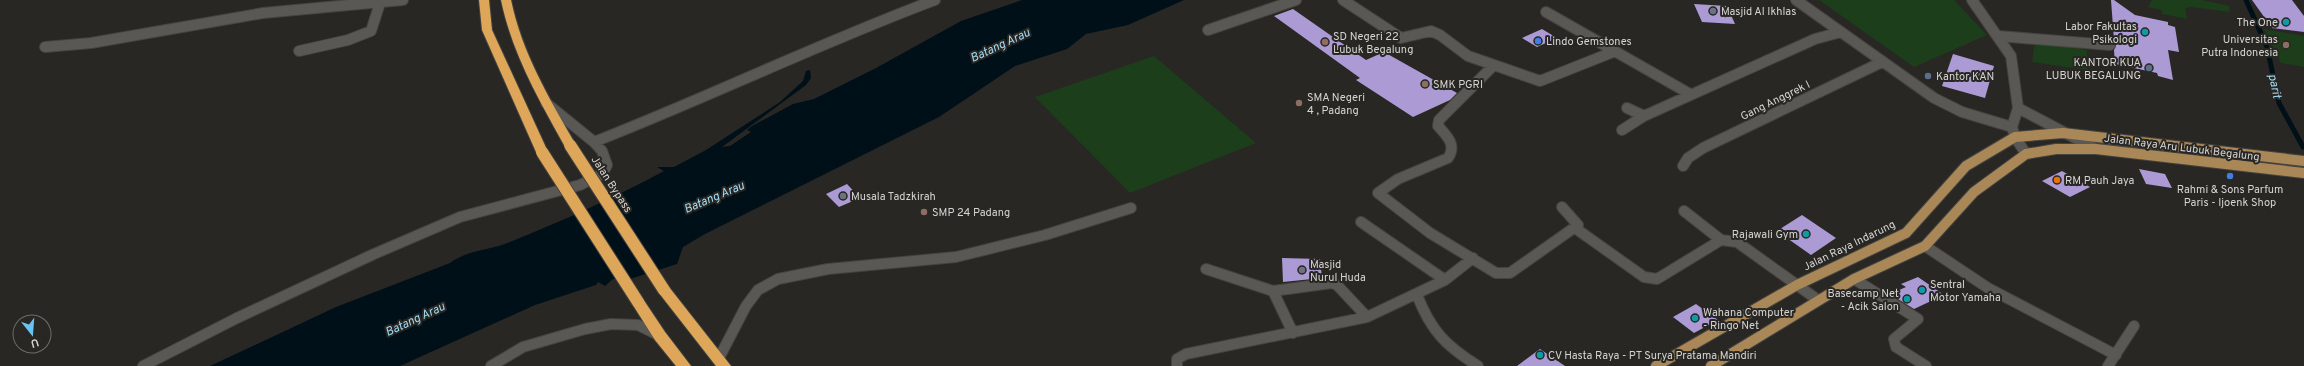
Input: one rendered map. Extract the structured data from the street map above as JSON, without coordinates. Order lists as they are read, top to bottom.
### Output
{
  "streets": {
    "highway": ["Jalan Bypass"],
    "main road": ["Jalan Raya Aru Lubuk Begalung", "Jalan Raya Indarung"],
    "street": ["Gang Anggrek I"]
  },
  "crossings": [
    ["Jalan Raya Aru Lubuk Begalung", "Jalan Raya Indarung"]
  ],
  "water": ["Batang Arau", "parit"],
  "places": [
    "Masjid Al Ikhlas",
    "The One",
    "Labor Fakultas Psikologi",
    "Lindo Gemstones",
    "SD Negeri 22 Lubuk Begalung",
    "Universitas Putra Indonesia",
    "KANTOR KUA LUBUK BEGALUNG",
    "Kantor KAN",
    "SMK PGRI",
    "SMA Negeri 4 , Padang",
    "Rahmi & Sons Parfum Paris - Ijoenk Shop",
    "RM Pauh Jaya",
    "Musala Tadzkirah",
    "SMP 24 Padang",
    "Rajawali Gym",
    "Masjid Nurul Huda",
    "Sentral Motor Yamaha",
    "Basecamp Net - Acik Salon",
    "Wahana Computer - Ringo Net",
    "CV Hasta Raya - PT Surya Pratama Mandiri"
  ],
  "north": "bottom"
}
